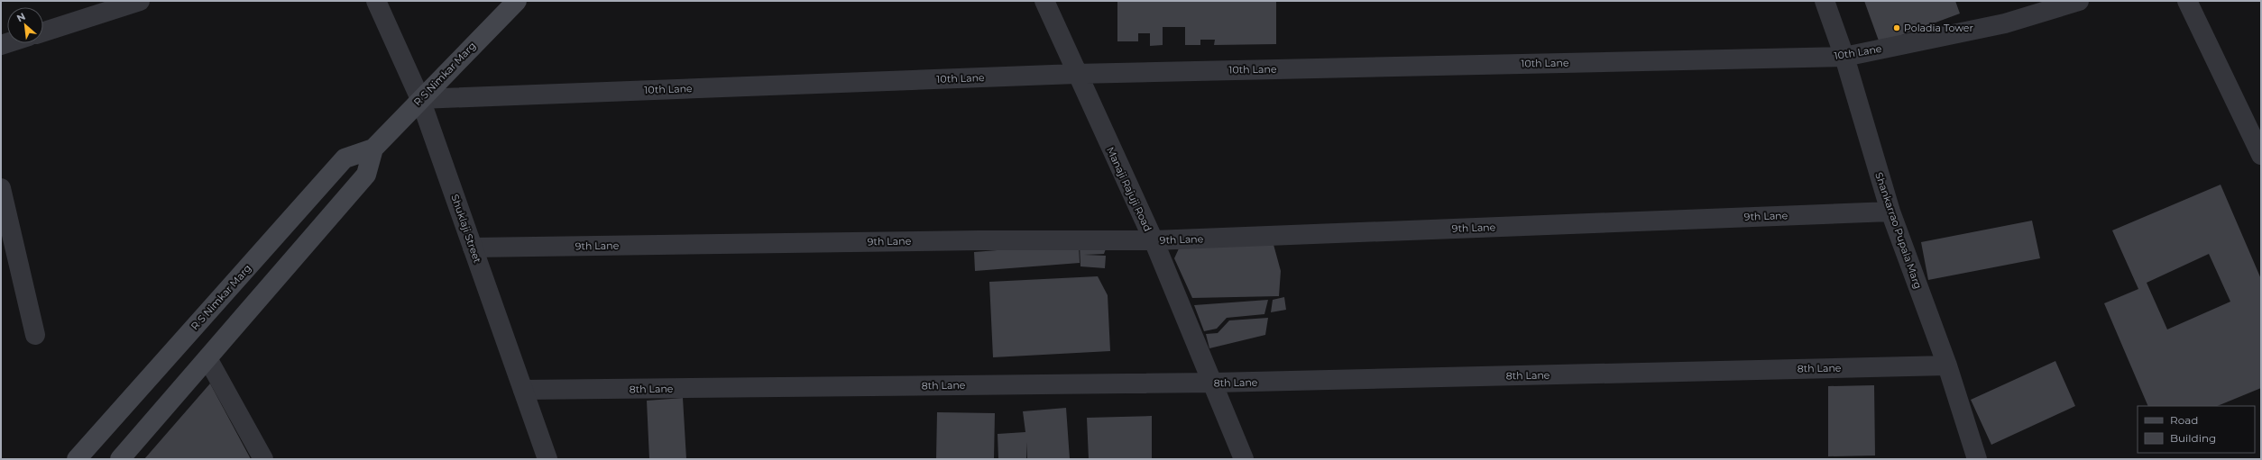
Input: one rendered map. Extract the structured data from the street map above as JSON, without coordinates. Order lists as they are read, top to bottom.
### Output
{
  "streets": {
    "main road": ["R S Nimkar Marg"],
    "street": [
      "10th Lane",
      "Manaji Rajuji Road",
      "9th Lane",
      "Shuklaji Street",
      "Shankarrao Pupala Marg",
      "8th Lane"
    ]
  },
  "crossings": [
    ["10th Lane", "R S Nimkar Marg"],
    ["10th Lane", "Manaji Rajuji Road"],
    ["10th Lane", "Shuklaji Street"],
    ["10th Lane", "Shankarrao Pupala Marg"],
    ["R S Nimkar Marg", "Shuklaji Street"],
    ["Manaji Rajuji Road", "9th Lane"],
    ["Manaji Rajuji Road", "8th Lane"],
    ["9th Lane", "Shuklaji Street"],
    ["9th Lane", "Shankarrao Pupala Marg"],
    ["Shuklaji Street", "8th Lane"],
    ["Shankarrao Pupala Marg", "8th Lane"]
  ],
  "places": ["Poladia Tower"],
  "legend": ["Road", "Building"],
  "north": "top left"
}
